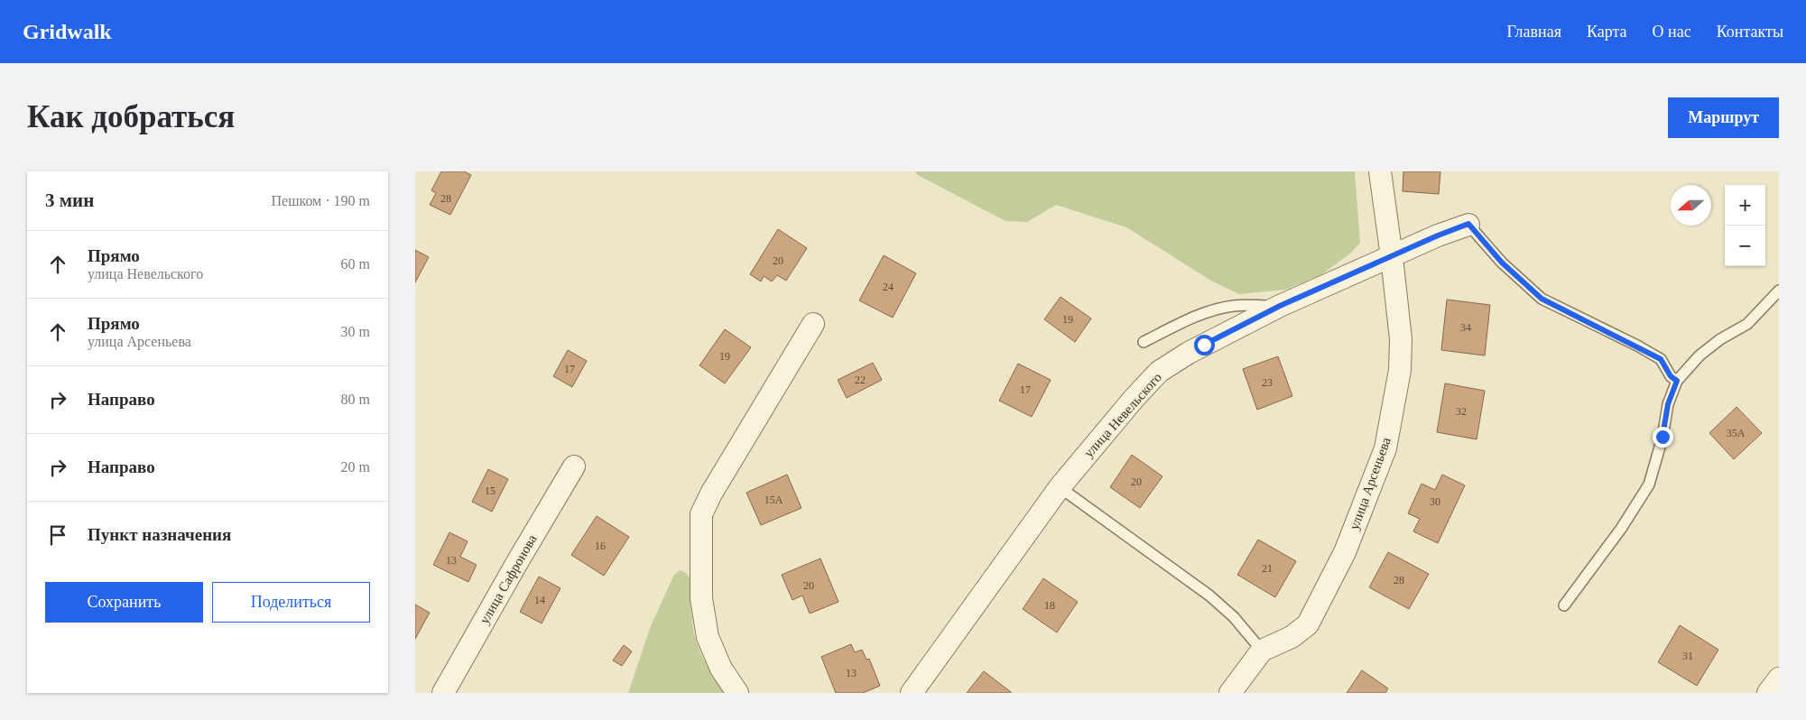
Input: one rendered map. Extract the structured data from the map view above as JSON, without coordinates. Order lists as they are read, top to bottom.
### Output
{
  "streets": {
    "street": ["улица Невельского", "улица Арсеньева", "улица Сафронова"]
  },
  "crossings": [
    ["улица Невельского", "улица Арсеньева"]
  ],
  "house_numbers": [
    "28",
    "20",
    "24",
    "19",
    "34",
    "19",
    "17",
    "22",
    "23",
    "17",
    "32",
    "35А",
    "20",
    "15",
    "15А",
    "30",
    "16",
    "13",
    "21",
    "28",
    "20",
    "14",
    "18",
    "31",
    "13"
  ],
  "north": "left",
  "page": {
    "header": "Gridwalk",
    "nav": [
      "Главная",
      "Карта",
      "О нас",
      "Контакты"
    ],
    "buttons": [
      "Маршрут",
      ["Сохранить", "Поделиться"]
    ],
    "title": "Как добраться",
    "heading": ["3 мин", "Пешком · 190 m"],
    "map_buttons": ["+", "−"],
    "list": [
      ["Прямо", "улица Невельского", "60 m"],
      ["Прямо", "улица Арсеньева", "30 m"],
      ["Направо", "80 m"],
      ["Направо", "20 m"],
      "Пункт назначения"
    ]
  }
}
